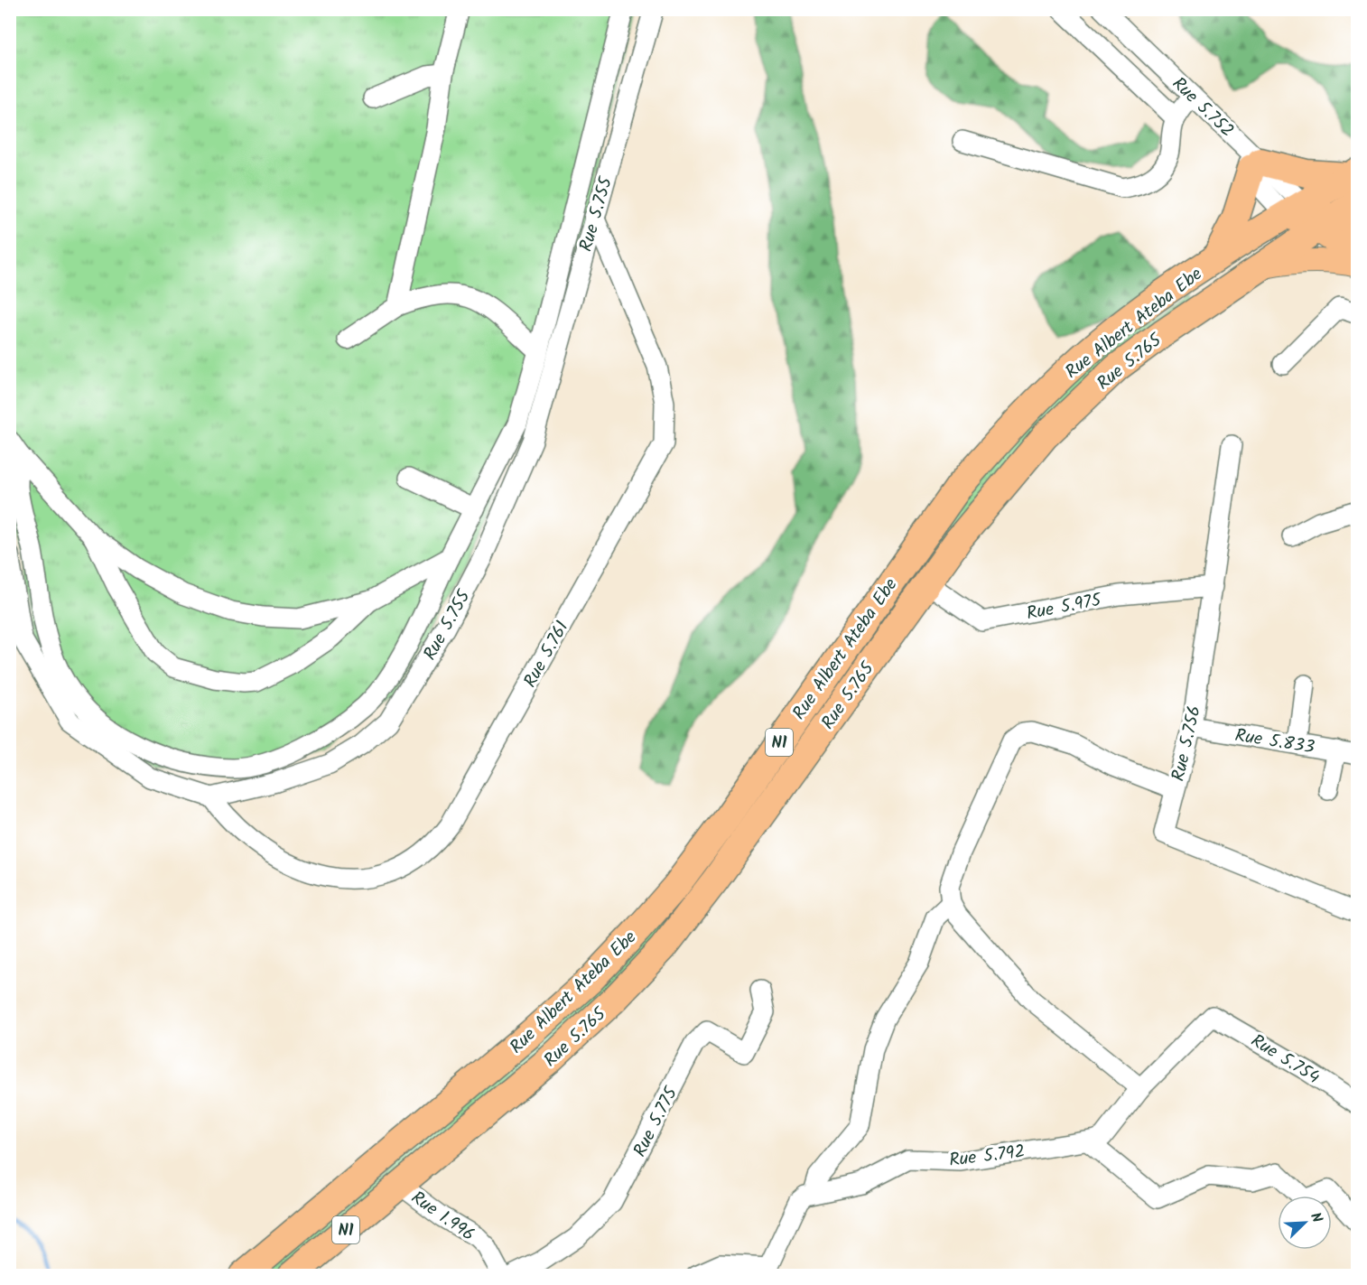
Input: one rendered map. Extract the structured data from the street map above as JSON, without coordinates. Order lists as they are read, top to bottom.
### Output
{
  "streets": {
    "highway": ["Rue Albert Ateba Ebe", "Rue 5.765", "N1"],
    "street": [
      "Rue 5.752",
      "Rue 5.755",
      "Rue 5.975",
      "Rue 5.761",
      "Rue 5.833",
      "Rue 5.756",
      "Rue 5.754",
      "Rue 5.775",
      "Rue 5.792",
      "Rue 1.996"
    ]
  },
  "crossings": [
    ["Rue 5.755", "Rue 5.761"],
    ["Rue Albert Ateba Ebe", "N1"],
    ["Rue 5.765", "Rue 5.975"],
    ["Rue 5.765", "N1"],
    ["Rue 5.765", "Rue 1.996"],
    ["Rue 5.975", "Rue 5.756"],
    ["Rue 5.833", "Rue 5.756"],
    ["N1", "Rue 1.996"],
    ["Rue 5.754", "Rue 5.792"]
  ],
  "north": "top right"
}
